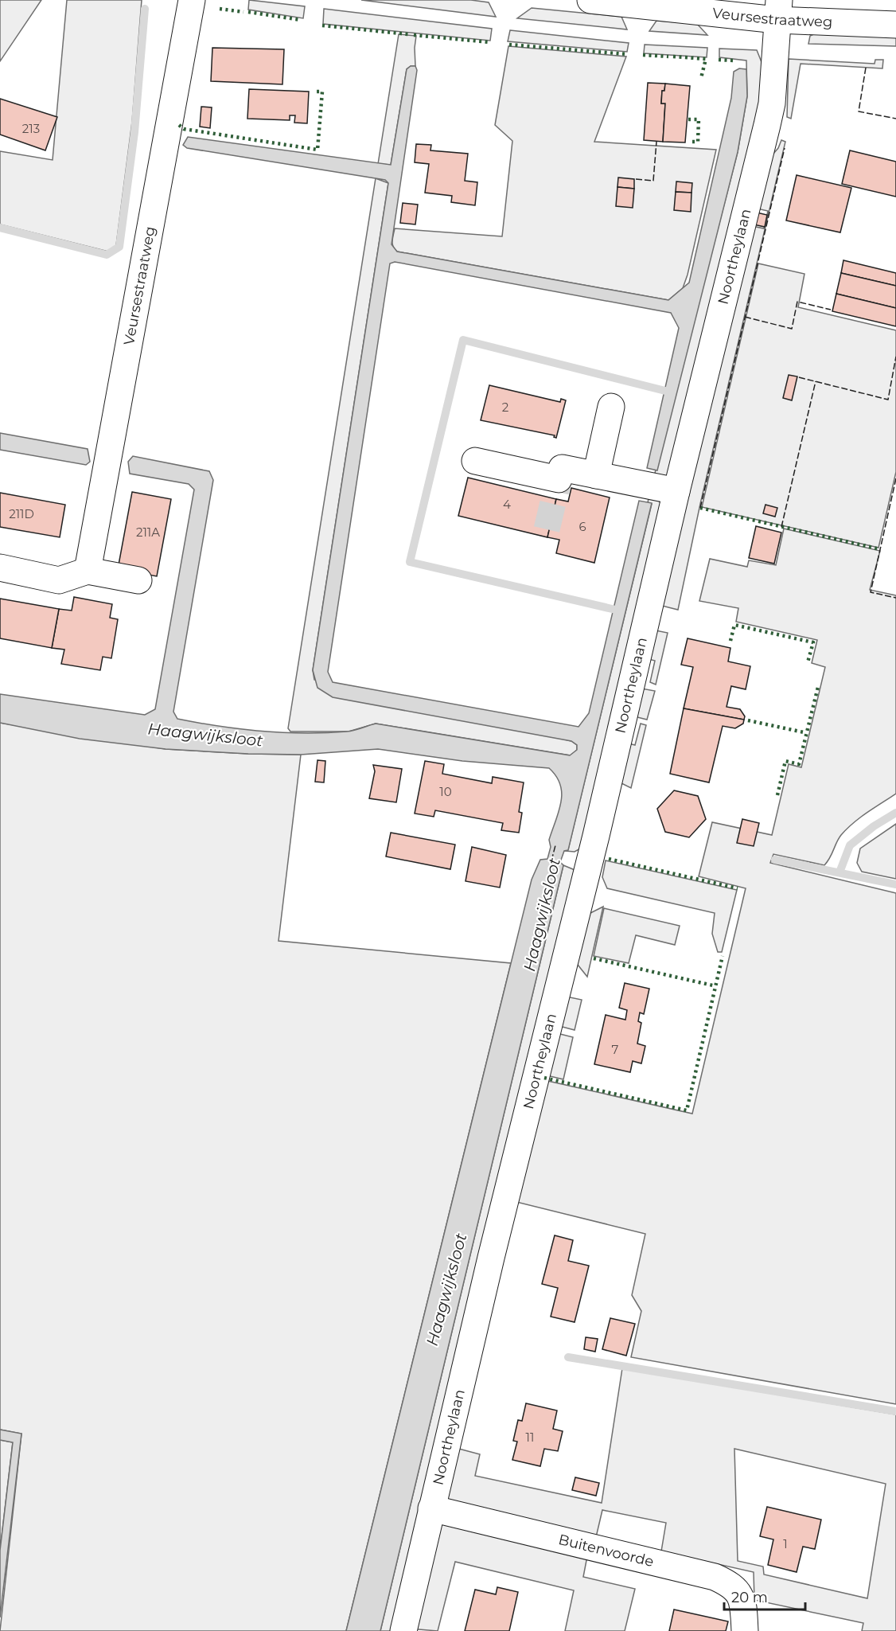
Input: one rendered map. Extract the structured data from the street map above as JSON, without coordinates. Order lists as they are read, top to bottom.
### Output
{
  "streets": {
    "street": ["Veursestraatweg", "Noortheylaan", "Buitenvoorde"]
  },
  "crossings": [
    ["Veursestraatweg", "Noortheylaan"],
    ["Noortheylaan", "Buitenvoorde"]
  ],
  "water": ["Haagwijksloot"],
  "house_numbers": [
    "213",
    "2",
    "4",
    "211D",
    "6",
    "211A",
    "10",
    "7",
    "11",
    "1"
  ],
  "scale_bar": "20 m"
}
